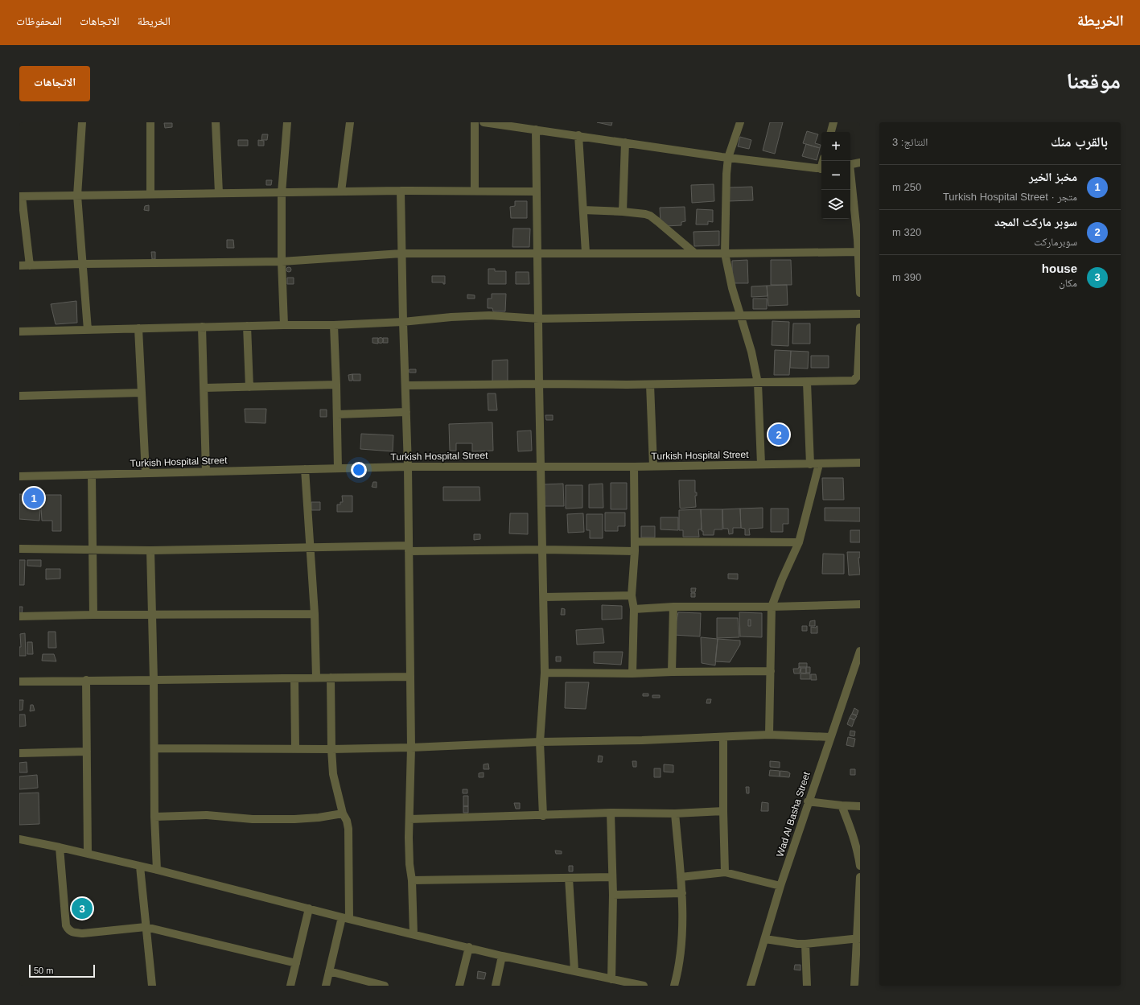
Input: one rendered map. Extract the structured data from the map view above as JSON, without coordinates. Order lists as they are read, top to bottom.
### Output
{
  "streets": {
    "street": ["Turkish Hospital Street", "Wad Al Basha Street"]
  },
  "scale_bar": "50 m",
  "page": {
    "header": "الخريطة",
    "nav": ["الخريطة", "الاتجاهات", "المحفوظات"],
    "title": "موقعنا",
    "buttons": "الاتجاهات",
    "heading": ["بالقرب منك", "النتائج: 3"],
    "map_buttons": ["+", "−"],
    "list": [
      {
        "mark": "1",
        "name": "مخبز الخير",
        "note": "متجر · Turkish Hospital Street",
        "value": "250 m"
      },
      {
        "mark": "2",
        "name": "سوبر ماركت المجد",
        "note": "سوبرماركت",
        "value": "320 m"
      },
      {
        "mark": "3",
        "name": "house",
        "note": "مكان",
        "value": "390 m"
      }
    ],
    "pins": ["2", "1", "3"],
    "scale": "50 m"
  }
}
